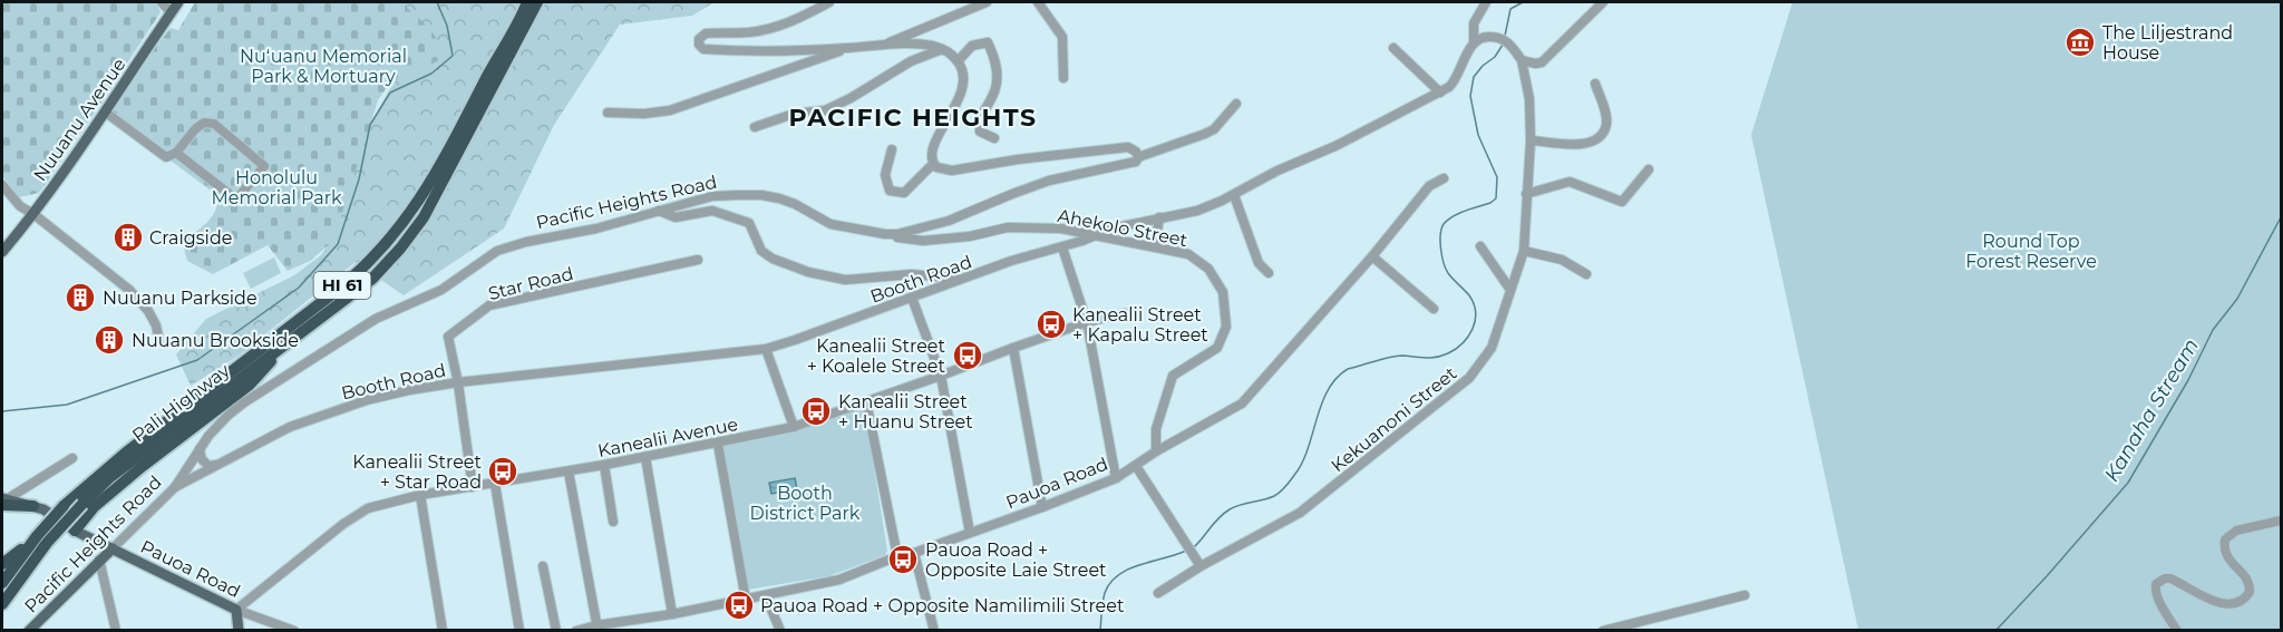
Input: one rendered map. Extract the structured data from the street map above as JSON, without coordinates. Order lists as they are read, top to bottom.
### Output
{
  "streets": {
    "highway": ["HI 61", "Pali Highway"],
    "main road": ["Nuuanu Avenue", "Pacific Heights Road", "Pauoa Road"],
    "street": [
      "Ahekolo Street",
      "Booth Road",
      "Star Road",
      "Kekuanoni Street",
      "Kanealii Avenue"
    ]
  },
  "crossings": [
    ["Pacific Heights Road", "Ahekolo Street"],
    ["Pacific Heights Road", "Booth Road"],
    ["Pacific Heights Road", "Pauoa Road"],
    ["Ahekolo Street", "Booth Road"],
    ["Ahekolo Street", "Pauoa Road"],
    ["Booth Road", "Star Road"],
    ["Star Road", "Kanealii Avenue"],
    ["Kanealii Avenue", "Pauoa Road"]
  ],
  "districts": ["PACIFIC HEIGHTS"],
  "water": ["Kanaha Stream"],
  "parks": [
    "Nuʻuanu Memorial Park & Mortuary",
    "Honolulu Memorial Park",
    "Round Top Forest Reserve",
    "Booth District Park"
  ],
  "places": {
    "museum": ["The Liljestrand House"],
    "building": ["Craigside", "Nuuanu Parkside", "Nuuanu Brookside"],
    "bus stop": [
      "Kanealii Street + Kapalu Street",
      "Kanealii Street + Koalele Street",
      "Kanealii Street + Huanu Street",
      "Kanealii Street + Star Road",
      "Pauoa Road + Opposite Laie Street",
      "Pauoa Road + Opposite Namilimili Street"
    ]
  }
}
